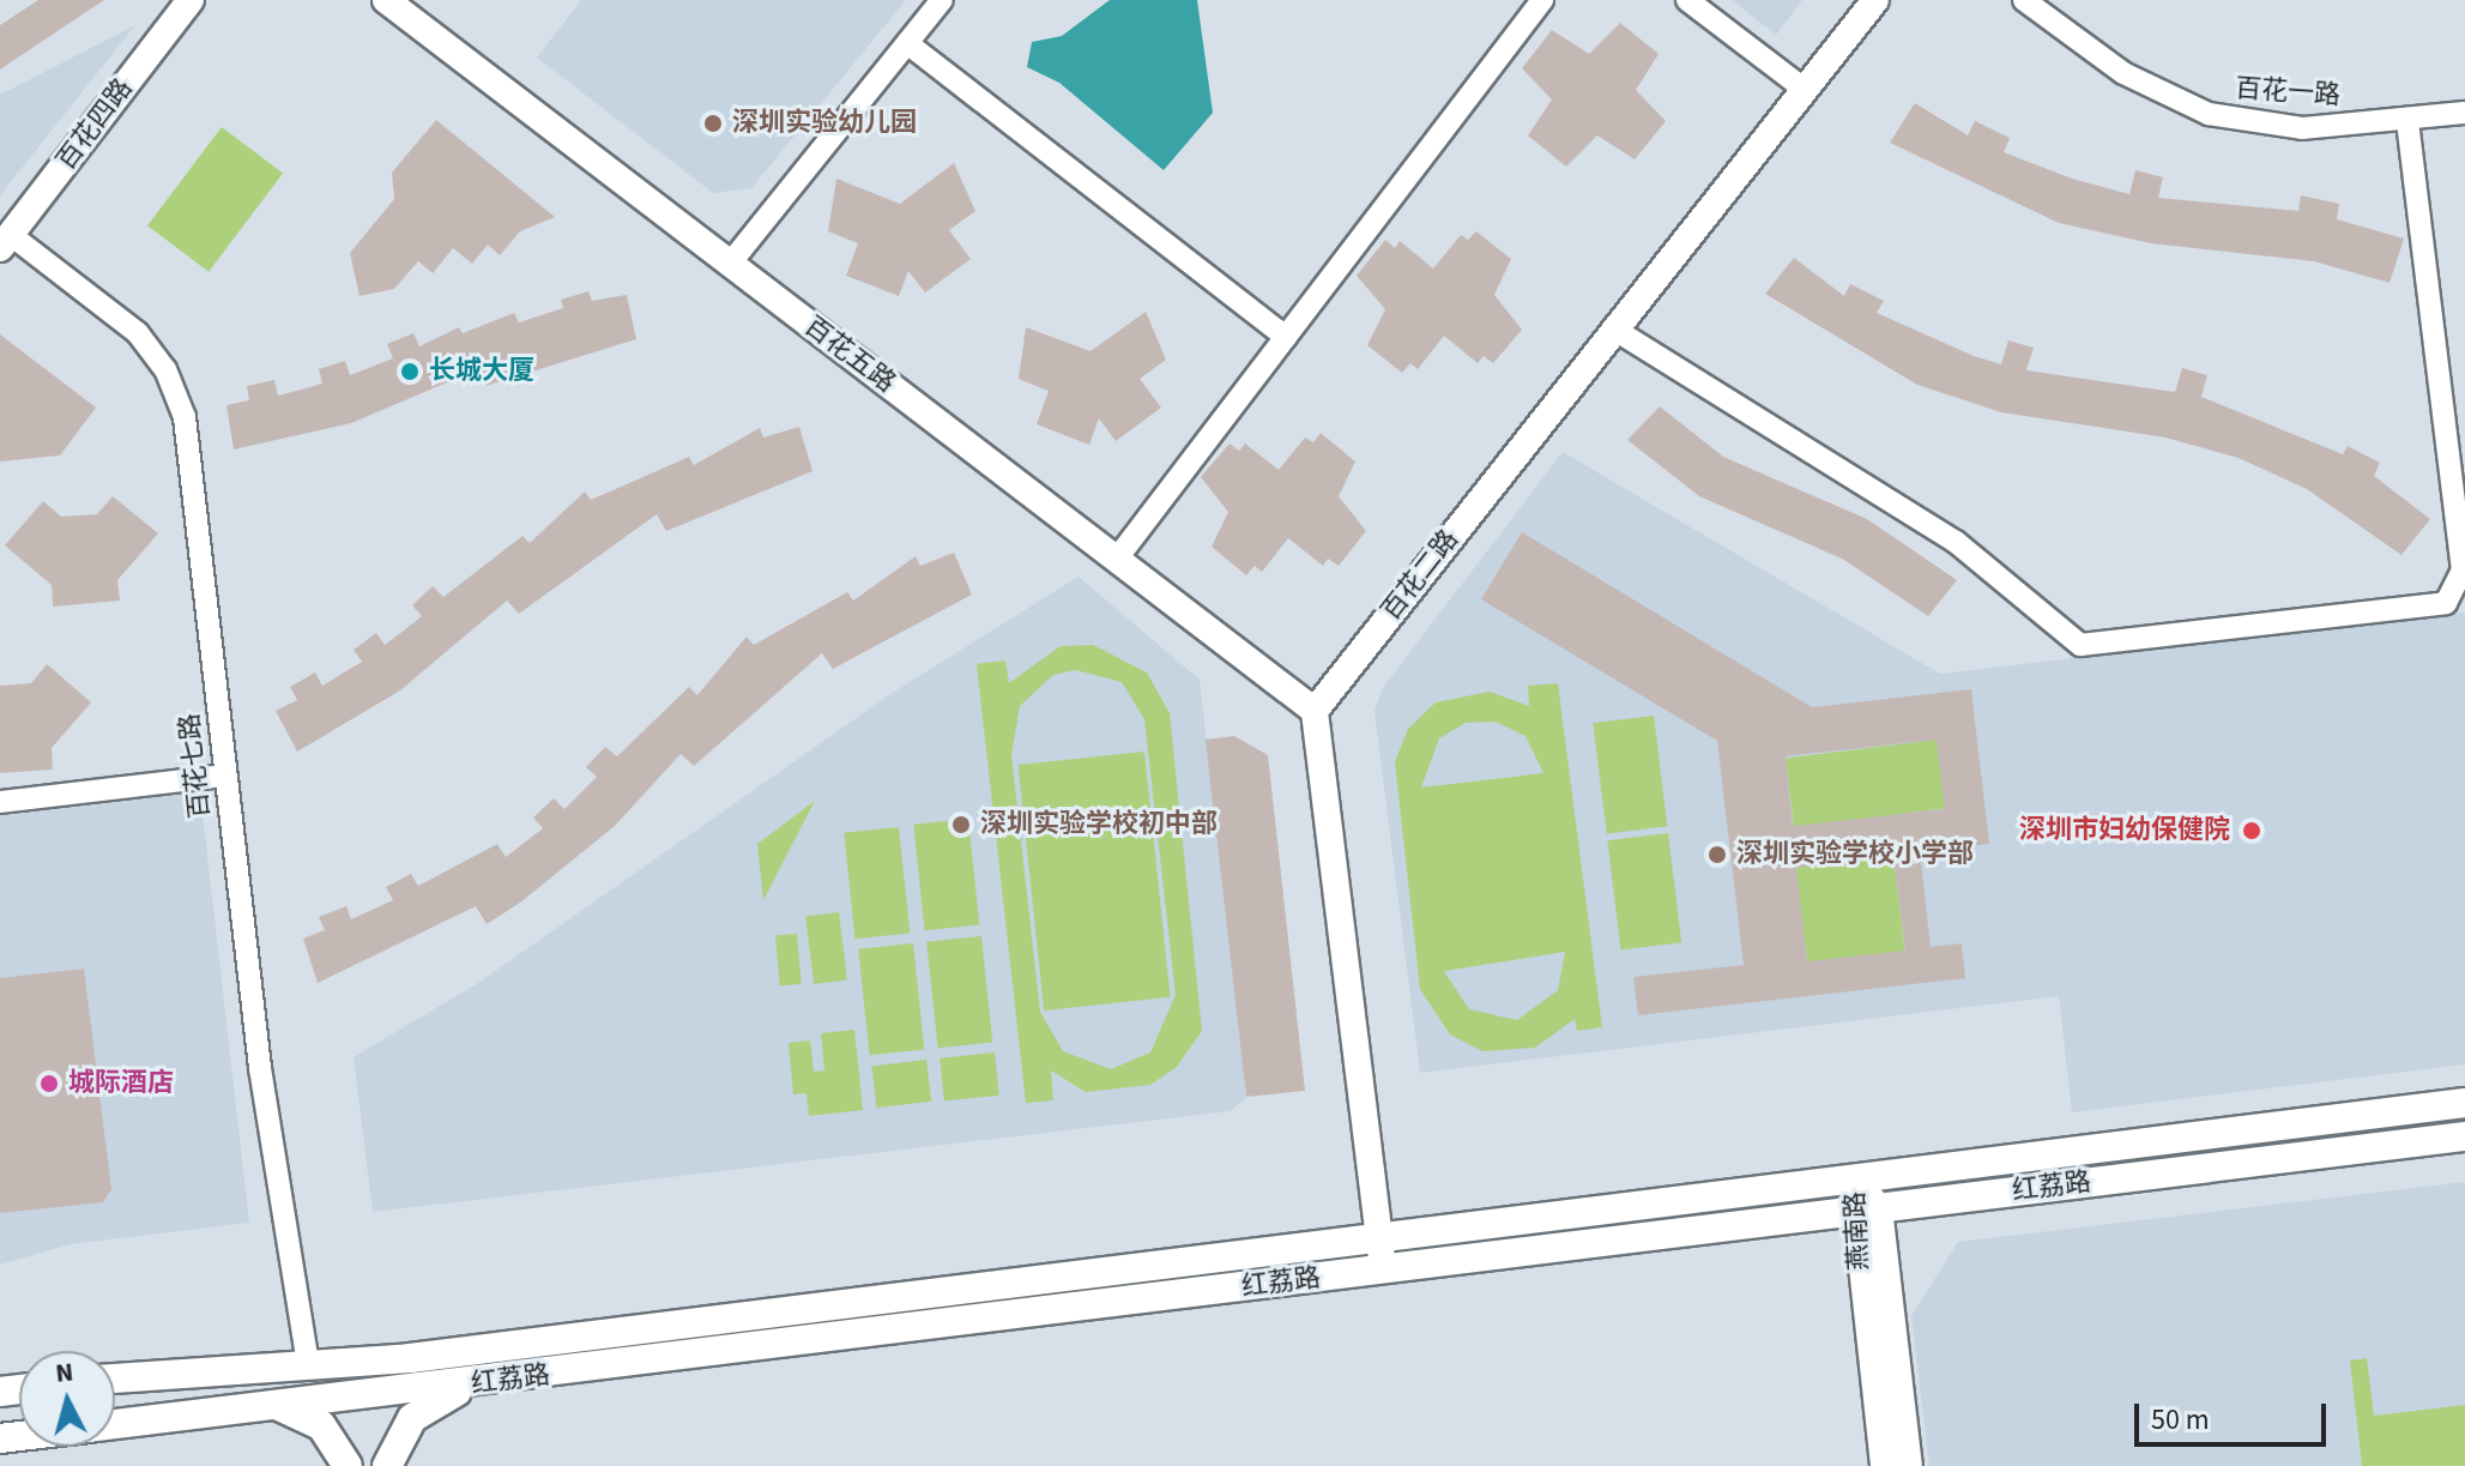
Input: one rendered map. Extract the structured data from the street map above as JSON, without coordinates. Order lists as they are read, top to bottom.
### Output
{
  "streets": {
    "main road": ["红荔路"],
    "street": [
      "百花一路",
      "百花四路",
      "百花五路",
      "百花二路",
      "百花七路",
      "燕南路"
    ]
  },
  "crossings": [
    ["百花四路", "百花七路"],
    ["百花五路", "百花二路"],
    ["百花七路", "红荔路"],
    ["红荔路", "燕南路"]
  ],
  "places": [
    "深圳实验幼儿园",
    "长城大厦",
    "深圳实验学校初中部",
    "深圳市妇幼保健院",
    "深圳实验学校小学部",
    "城际酒店"
  ],
  "scale_bar": "50 m",
  "north": "top"
}
